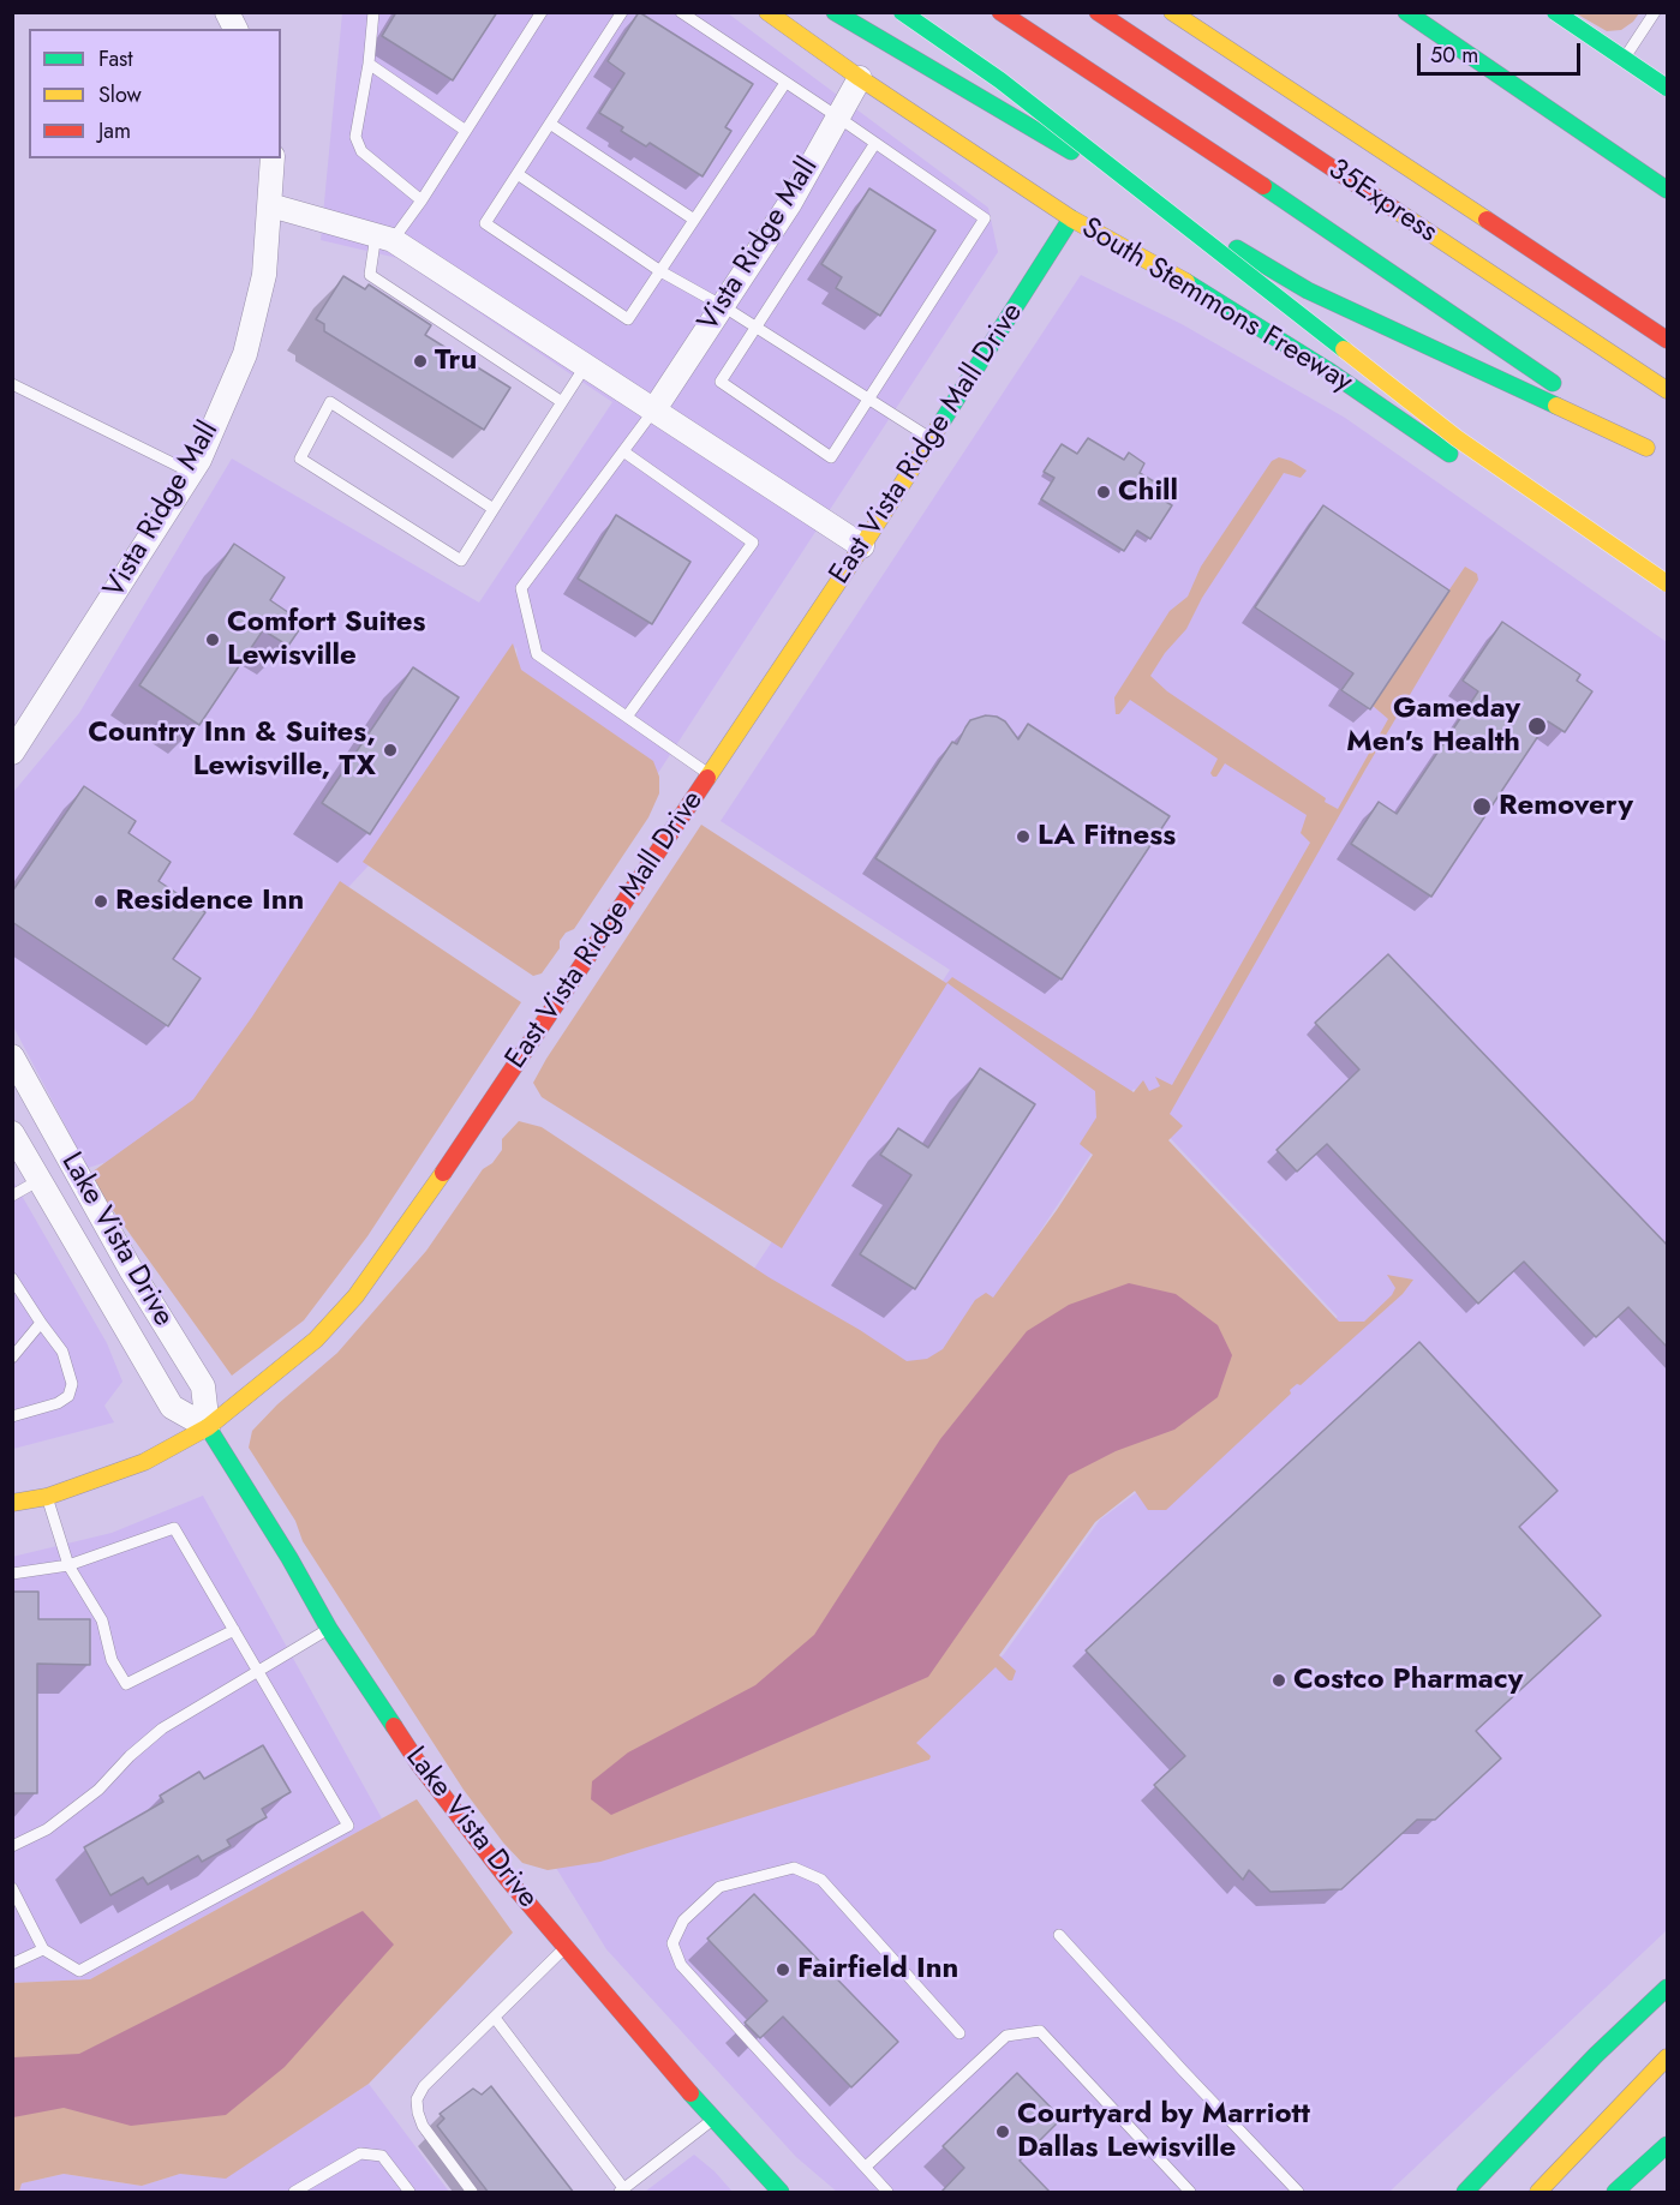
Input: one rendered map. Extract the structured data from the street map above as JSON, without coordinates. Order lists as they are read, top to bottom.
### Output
{
  "streets": {
    "main road": [
      "35Express",
      "South Stemmons Freeway",
      "East Vista Ridge Mall Drive",
      "Lake Vista Drive"
    ],
    "street": ["Vista Ridge Mall"]
  },
  "crossings": [
    ["Vista Ridge Mall", "South Stemmons Freeway"],
    ["South Stemmons Freeway", "East Vista Ridge Mall Drive"],
    ["East Vista Ridge Mall Drive", "Lake Vista Drive"]
  ],
  "places": [
    "Tru",
    "Chill",
    "Comfort Suites Lewisville",
    "Gameday Men's Health",
    "Country Inn & Suites, Lewisville, TX",
    "Removery",
    "LA Fitness",
    "Residence Inn",
    "Costco Pharmacy",
    "Fairfield Inn",
    "Courtyard by Marriott Dallas Lewisville"
  ],
  "legend": ["Fast", "Slow", "Jam"],
  "scale_bar": "50 m"
}
